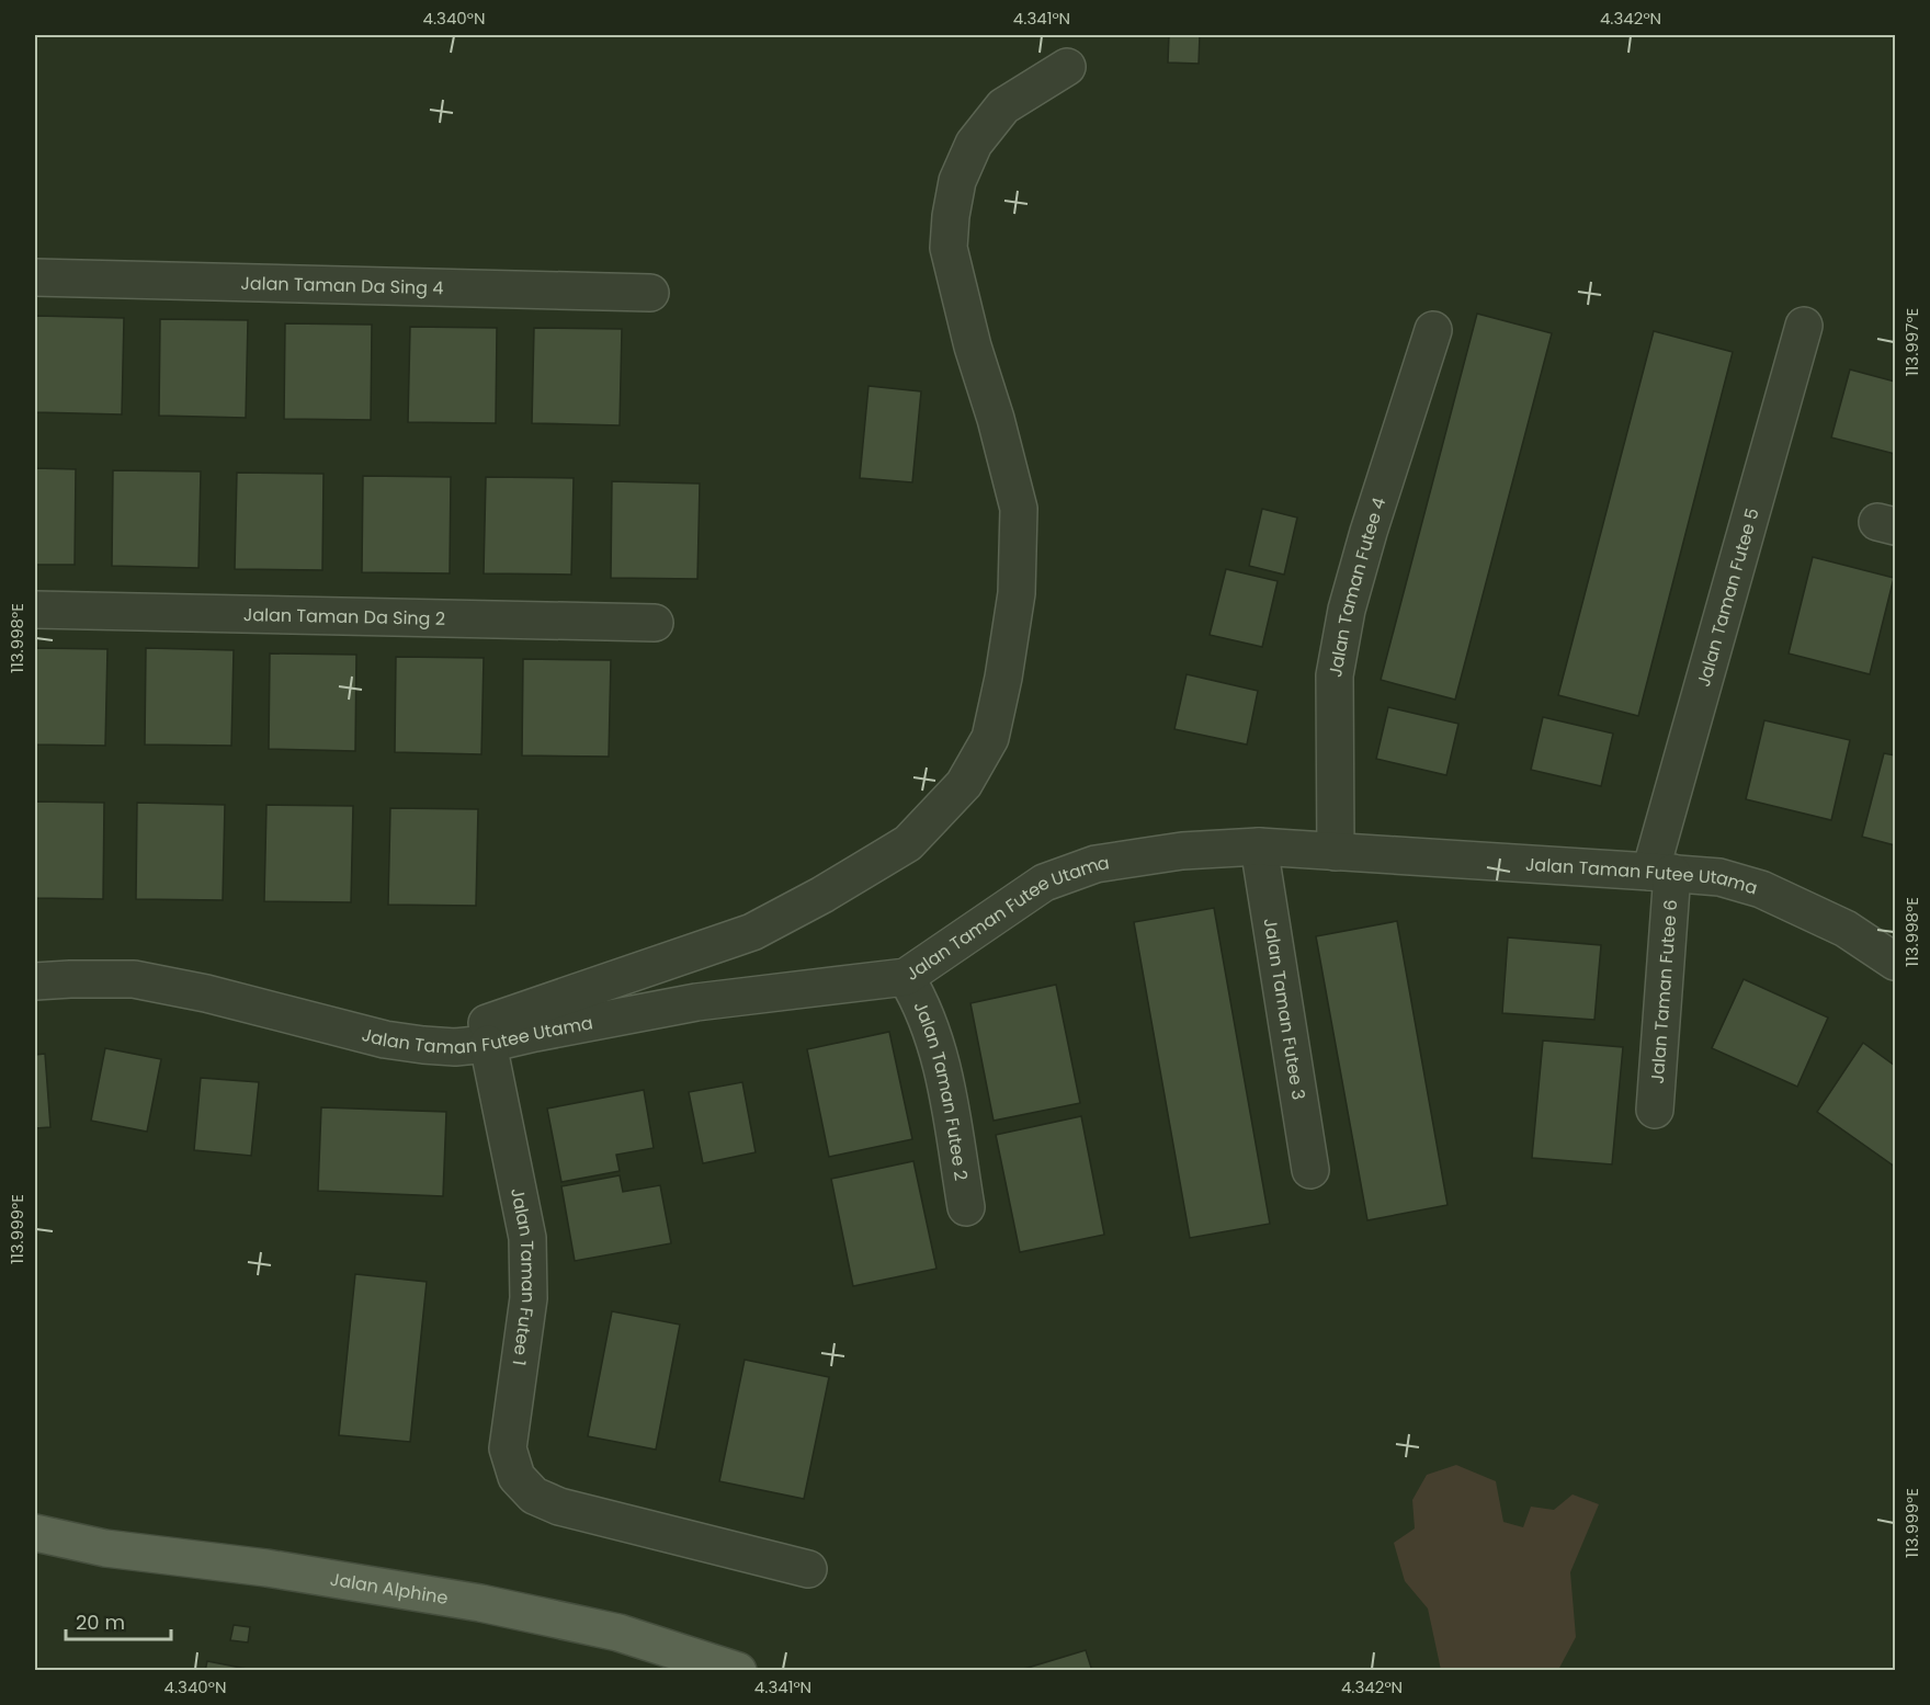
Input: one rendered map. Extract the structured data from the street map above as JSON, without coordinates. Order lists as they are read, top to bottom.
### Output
{
  "streets": {
    "main road": ["Jalan Alphine"],
    "street": [
      "Jalan Taman Da Sing 4",
      "Jalan Taman Futee 4",
      "Jalan Taman Futee 5",
      "Jalan Taman Da Sing 2",
      "Jalan Taman Futee Utama",
      "Jalan Taman Futee 6",
      "Jalan Taman Futee 3",
      "Jalan Taman Futee 2",
      "Jalan Taman Futee 1"
    ]
  },
  "crossings": [
    ["Jalan Taman Futee 4", "Jalan Taman Futee Utama"],
    ["Jalan Taman Futee 5", "Jalan Taman Futee Utama"],
    ["Jalan Taman Futee 5", "Jalan Taman Futee 6"],
    ["Jalan Taman Futee Utama", "Jalan Taman Futee 6"],
    ["Jalan Taman Futee Utama", "Jalan Taman Futee 3"],
    ["Jalan Taman Futee Utama", "Jalan Taman Futee 2"],
    ["Jalan Taman Futee Utama", "Jalan Taman Futee 1"]
  ],
  "scale_bar": "20 m",
  "coordinates": [
    "4.340°N",
    "4.341°N",
    "4.342°N",
    "113.997°E",
    "113.998°E",
    "113.999°E"
  ]
}
